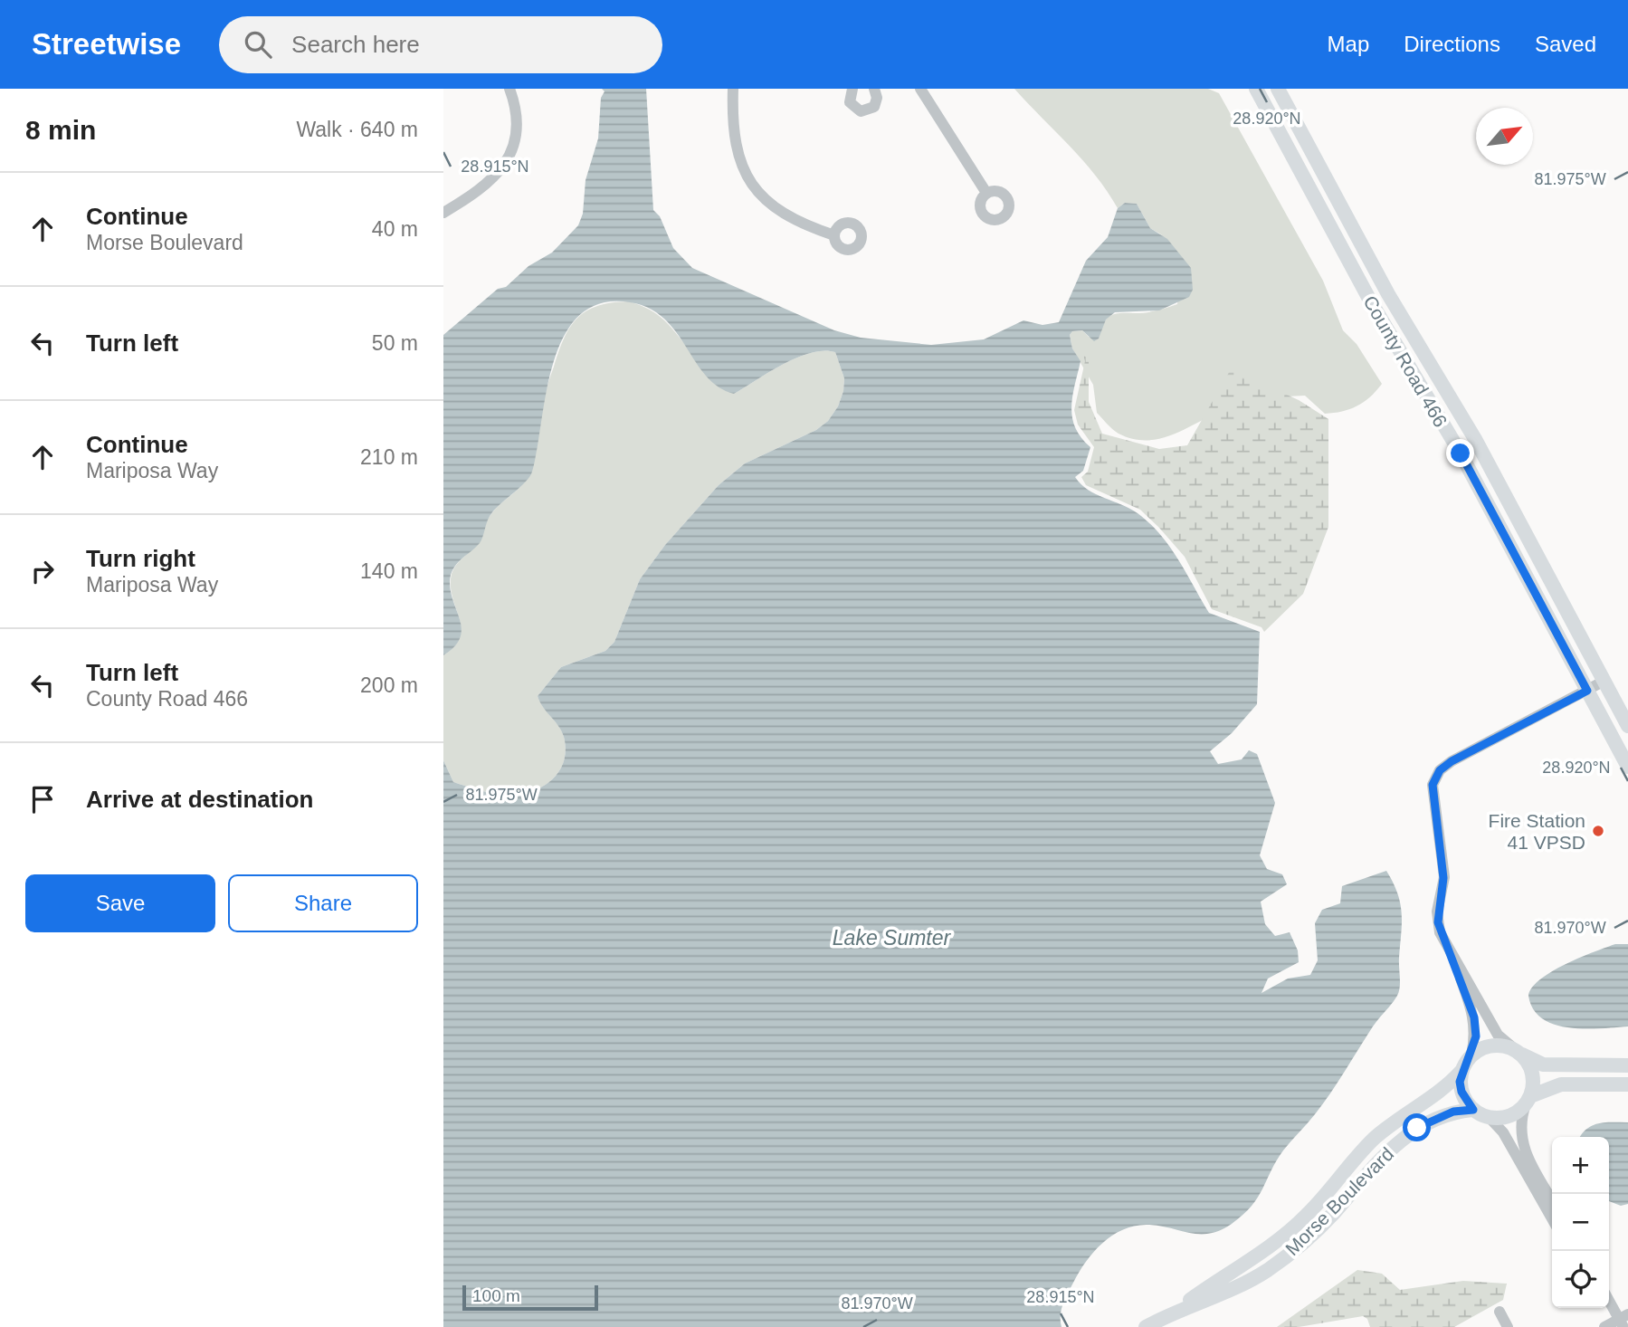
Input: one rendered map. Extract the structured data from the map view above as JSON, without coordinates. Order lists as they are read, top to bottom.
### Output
{
  "streets": {
    "main road": ["County Road 466", "Morse Boulevard"]
  },
  "water": ["Lake Sumter"],
  "places": ["Fire Station 41 VPSD"],
  "scale_bar": "100 m",
  "north": "top right",
  "page": {
    "header": "Streetwise",
    "search": "Search here",
    "nav": ["Map", "Directions", "Saved"],
    "heading": ["8 min", "Walk · 640 m"],
    "list": [
      ["Continue", "Morse Boulevard", "40 m"],
      ["Turn left", "50 m"],
      ["Continue", "Mariposa Way", "210 m"],
      ["Turn right", "Mariposa Way", "140 m"],
      ["Turn left", "County Road 466", "200 m"],
      "Arrive at destination"
    ],
    "buttons": ["Save", "Share"],
    "map_buttons": ["+", "−"],
    "scale": "100 m"
  },
  "coordinates": [
    "28.920°N",
    "28.915°N",
    "81.975°W",
    "81.970°W"
  ]
}
